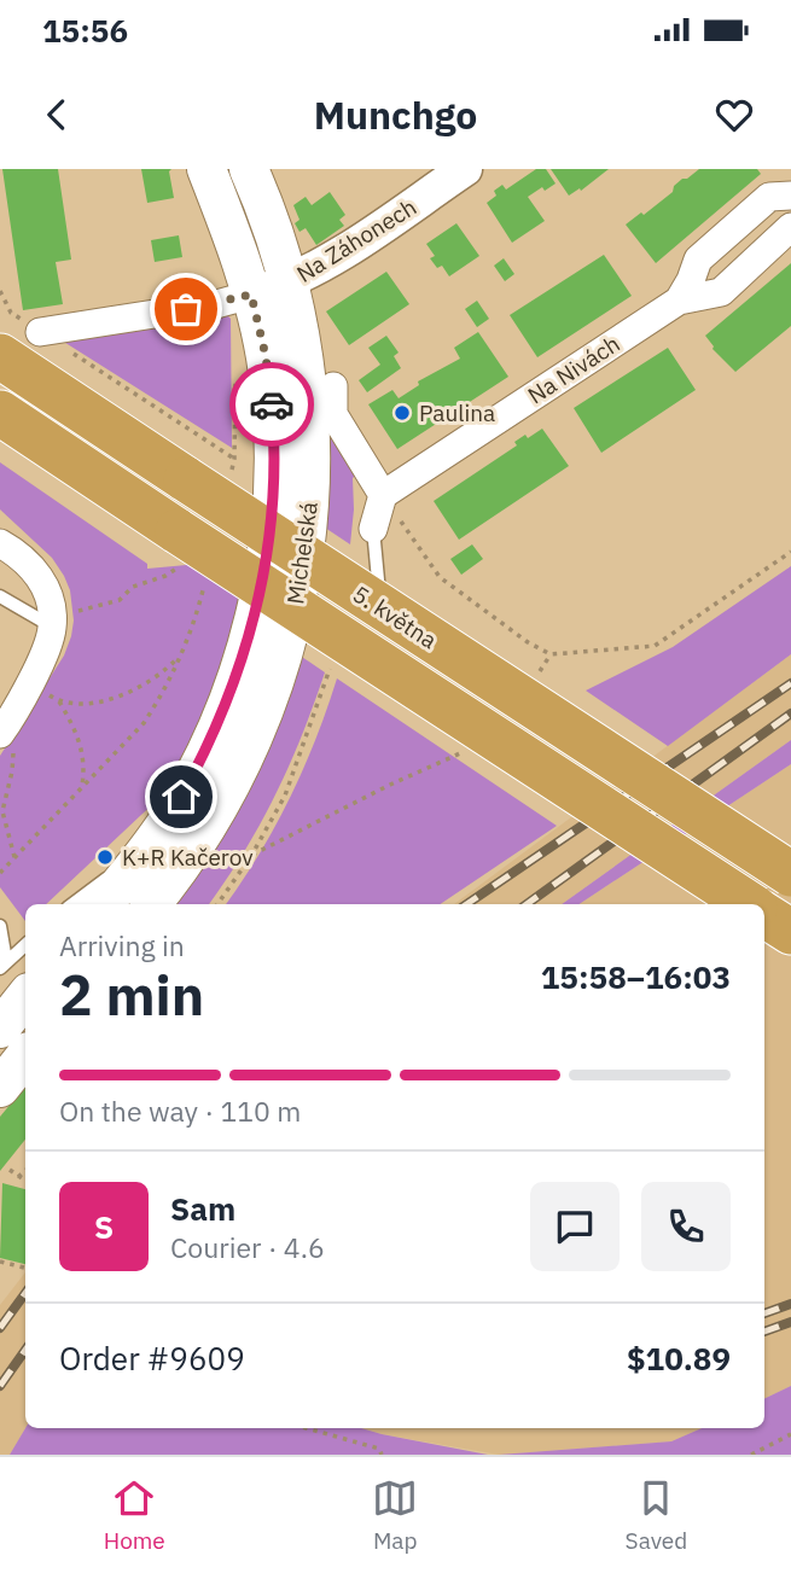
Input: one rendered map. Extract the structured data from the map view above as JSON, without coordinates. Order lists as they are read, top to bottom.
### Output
{
  "streets": {
    "highway": ["5. května"],
    "main road": ["Michelská"],
    "street": ["Na Záhonech", "Na Nivách"]
  },
  "crossings": [
    ["Na Záhonech", "Michelská"]
  ],
  "places": ["Paulina", "K+R Kačerov"],
  "page": {
    "status": "15:56",
    "header": "Munchgo",
    "heading": ["2 min", "Arriving in", "15:58–16:03"],
    "panel": [
      "Sam",
      "Courier · 4.6",
      "Order #9609",
      "$10.89"
    ],
    "bar": "On the way · 110 m",
    "round": "S",
    "tabs": ["Home", "Map", "Saved"]
  }
}
